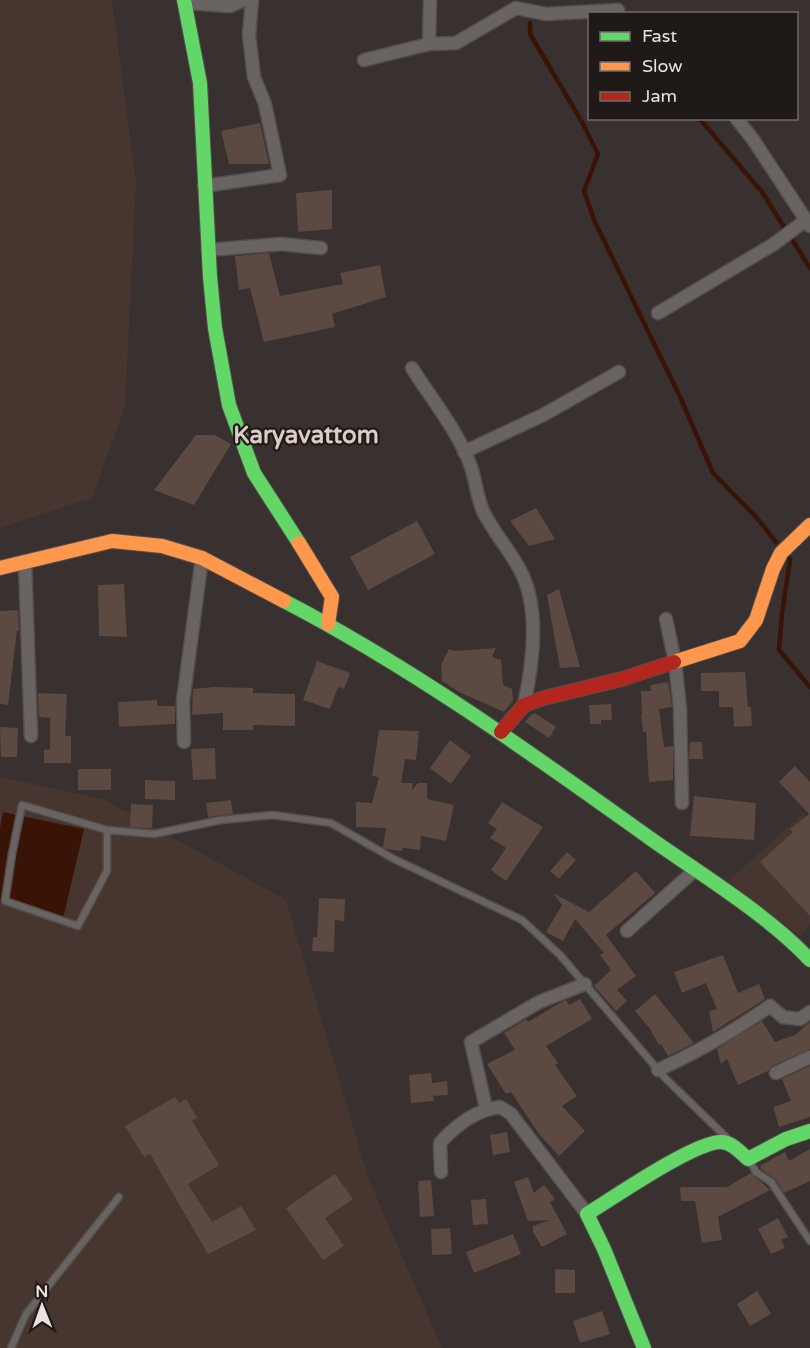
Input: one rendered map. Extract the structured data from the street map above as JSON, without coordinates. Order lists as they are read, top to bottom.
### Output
{
  "districts": ["Karyavattom"],
  "legend": ["Fast", "Slow", "Jam"],
  "north": "top"
}
